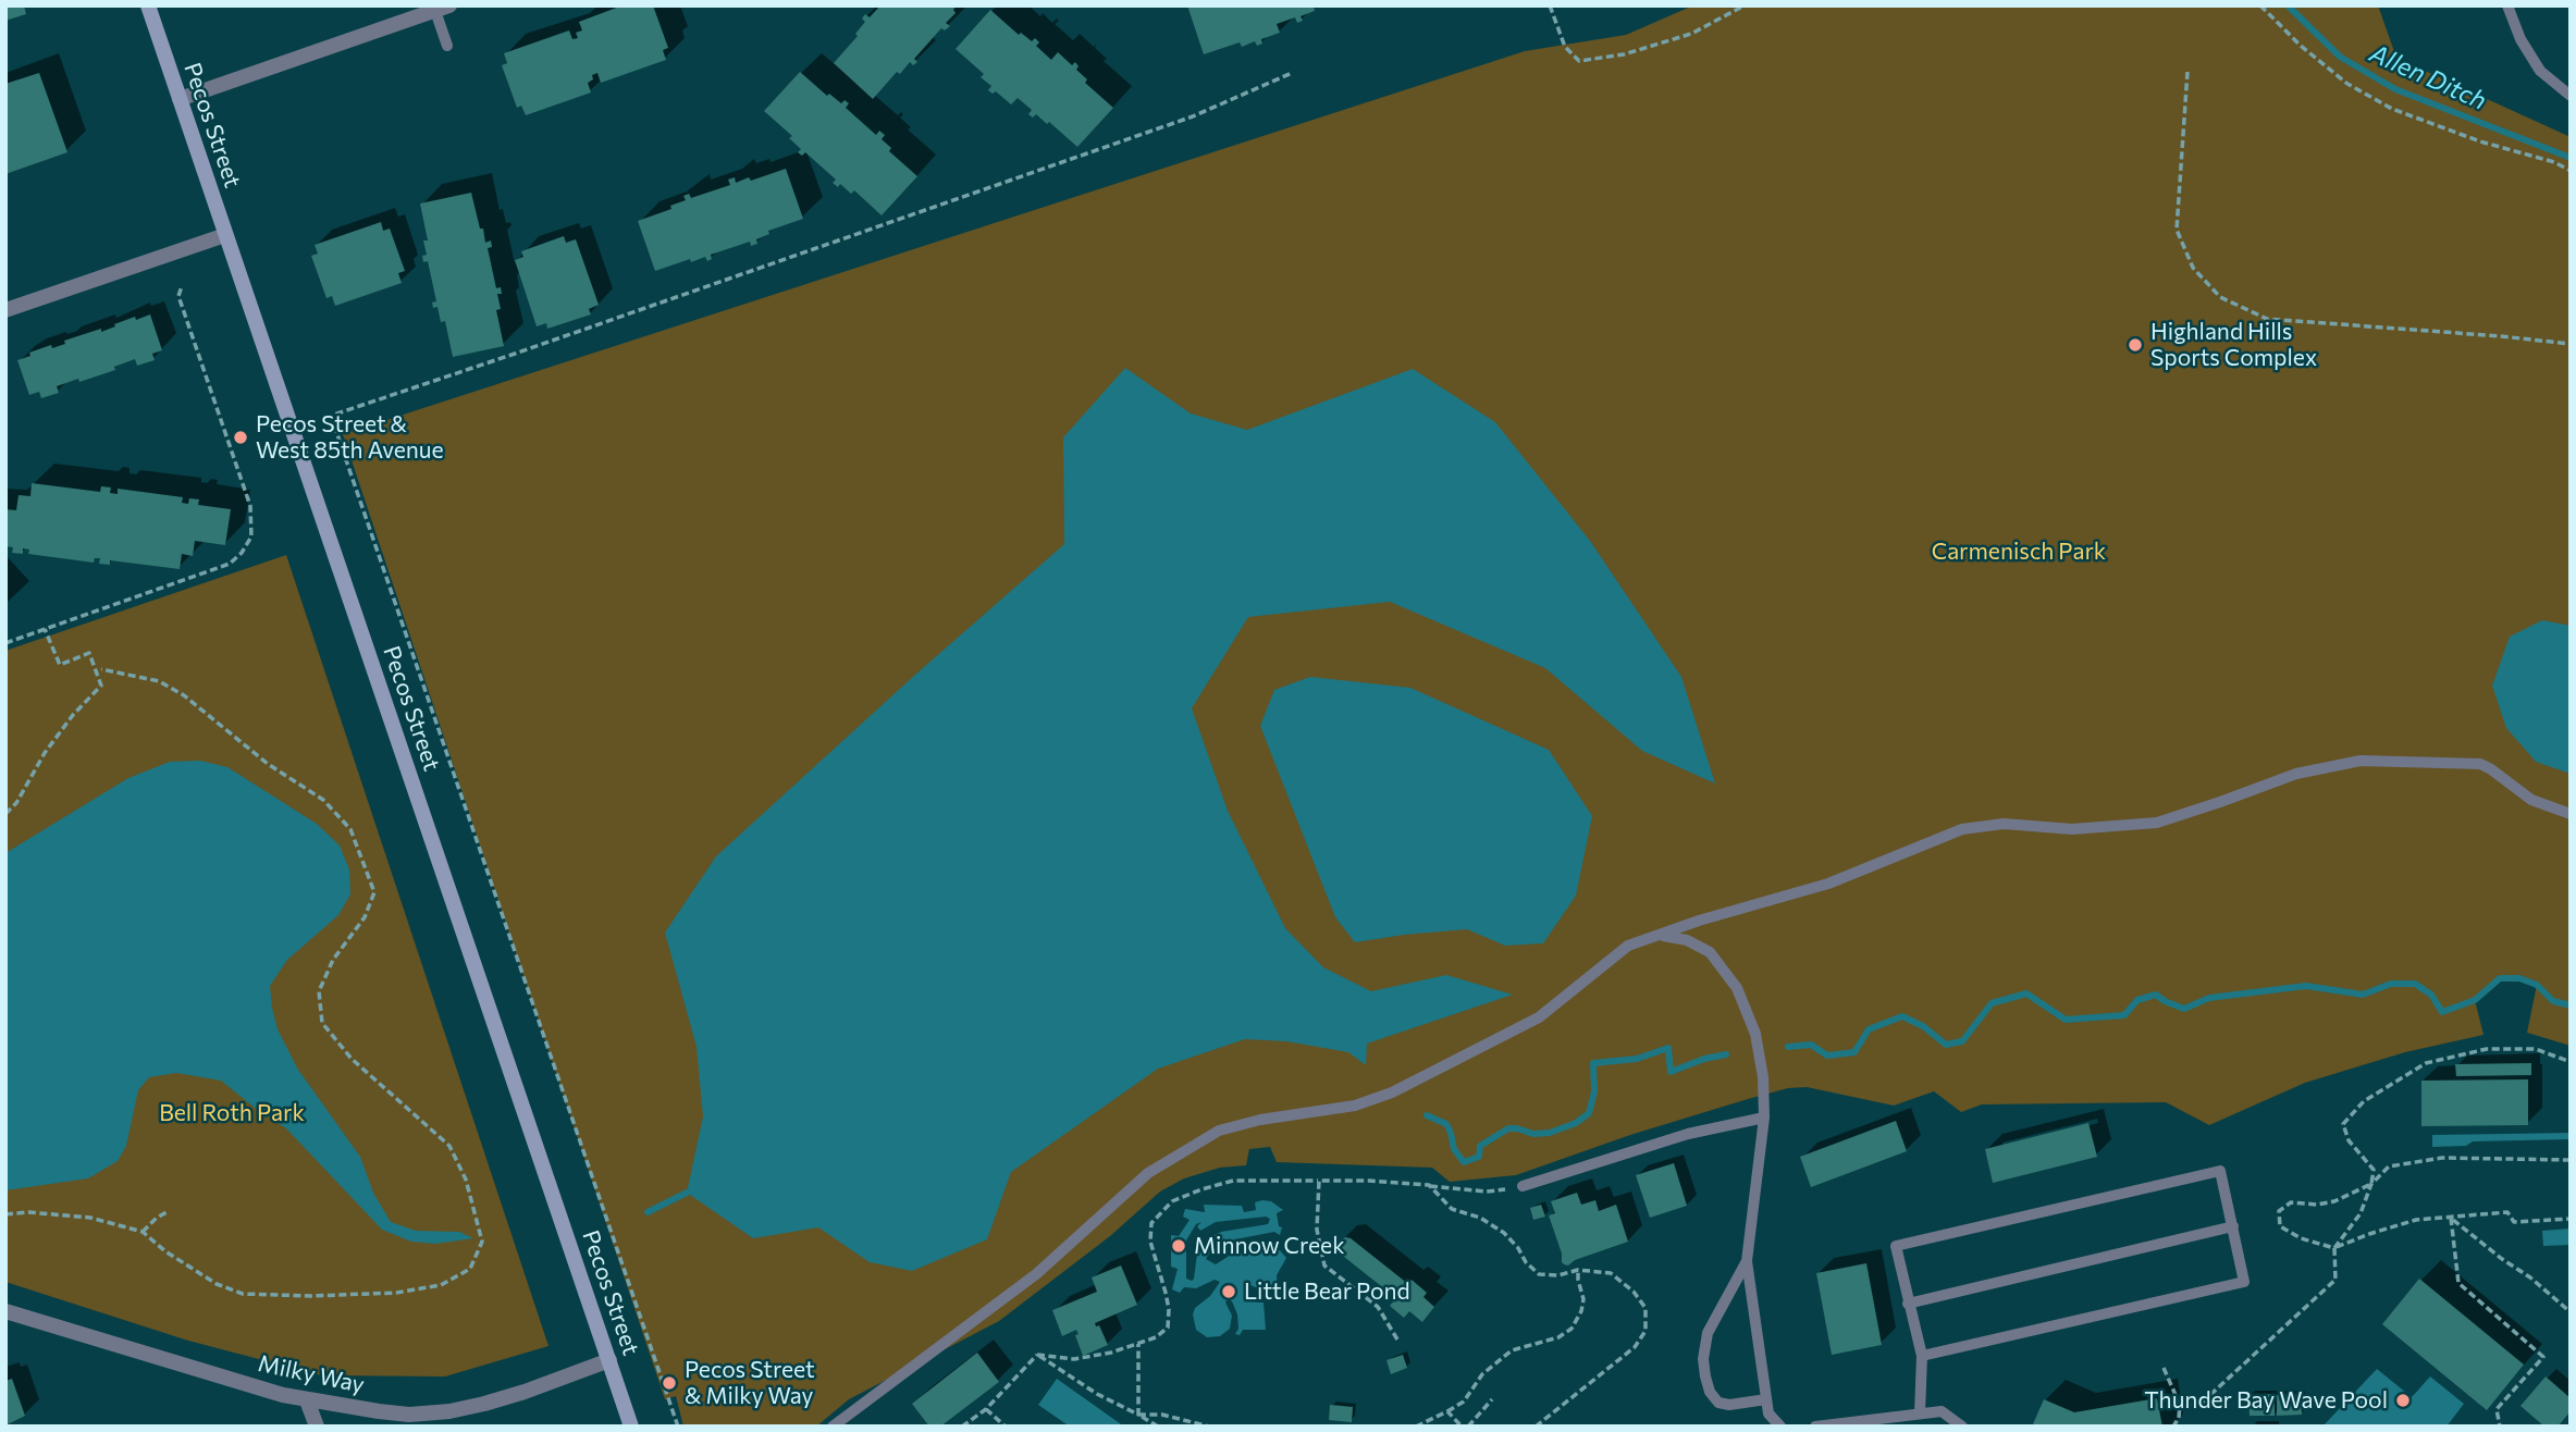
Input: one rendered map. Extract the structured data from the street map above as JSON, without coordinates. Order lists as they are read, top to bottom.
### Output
{
  "streets": {
    "main road": ["Pecos Street"],
    "street": ["Milky Way"]
  },
  "crossings": [
    ["Pecos Street", "Milky Way"]
  ],
  "water": ["Allen Ditch"],
  "parks": ["Carmenisch Park", "Bell Roth Park"],
  "places": [
    "Highland Hills Sports Complex",
    "Pecos Street & West 85th Avenue",
    "Minnow Creek",
    "Little Bear Pond",
    "Pecos Street & Milky Way",
    "Thunder Bay Wave Pool"
  ]
}
